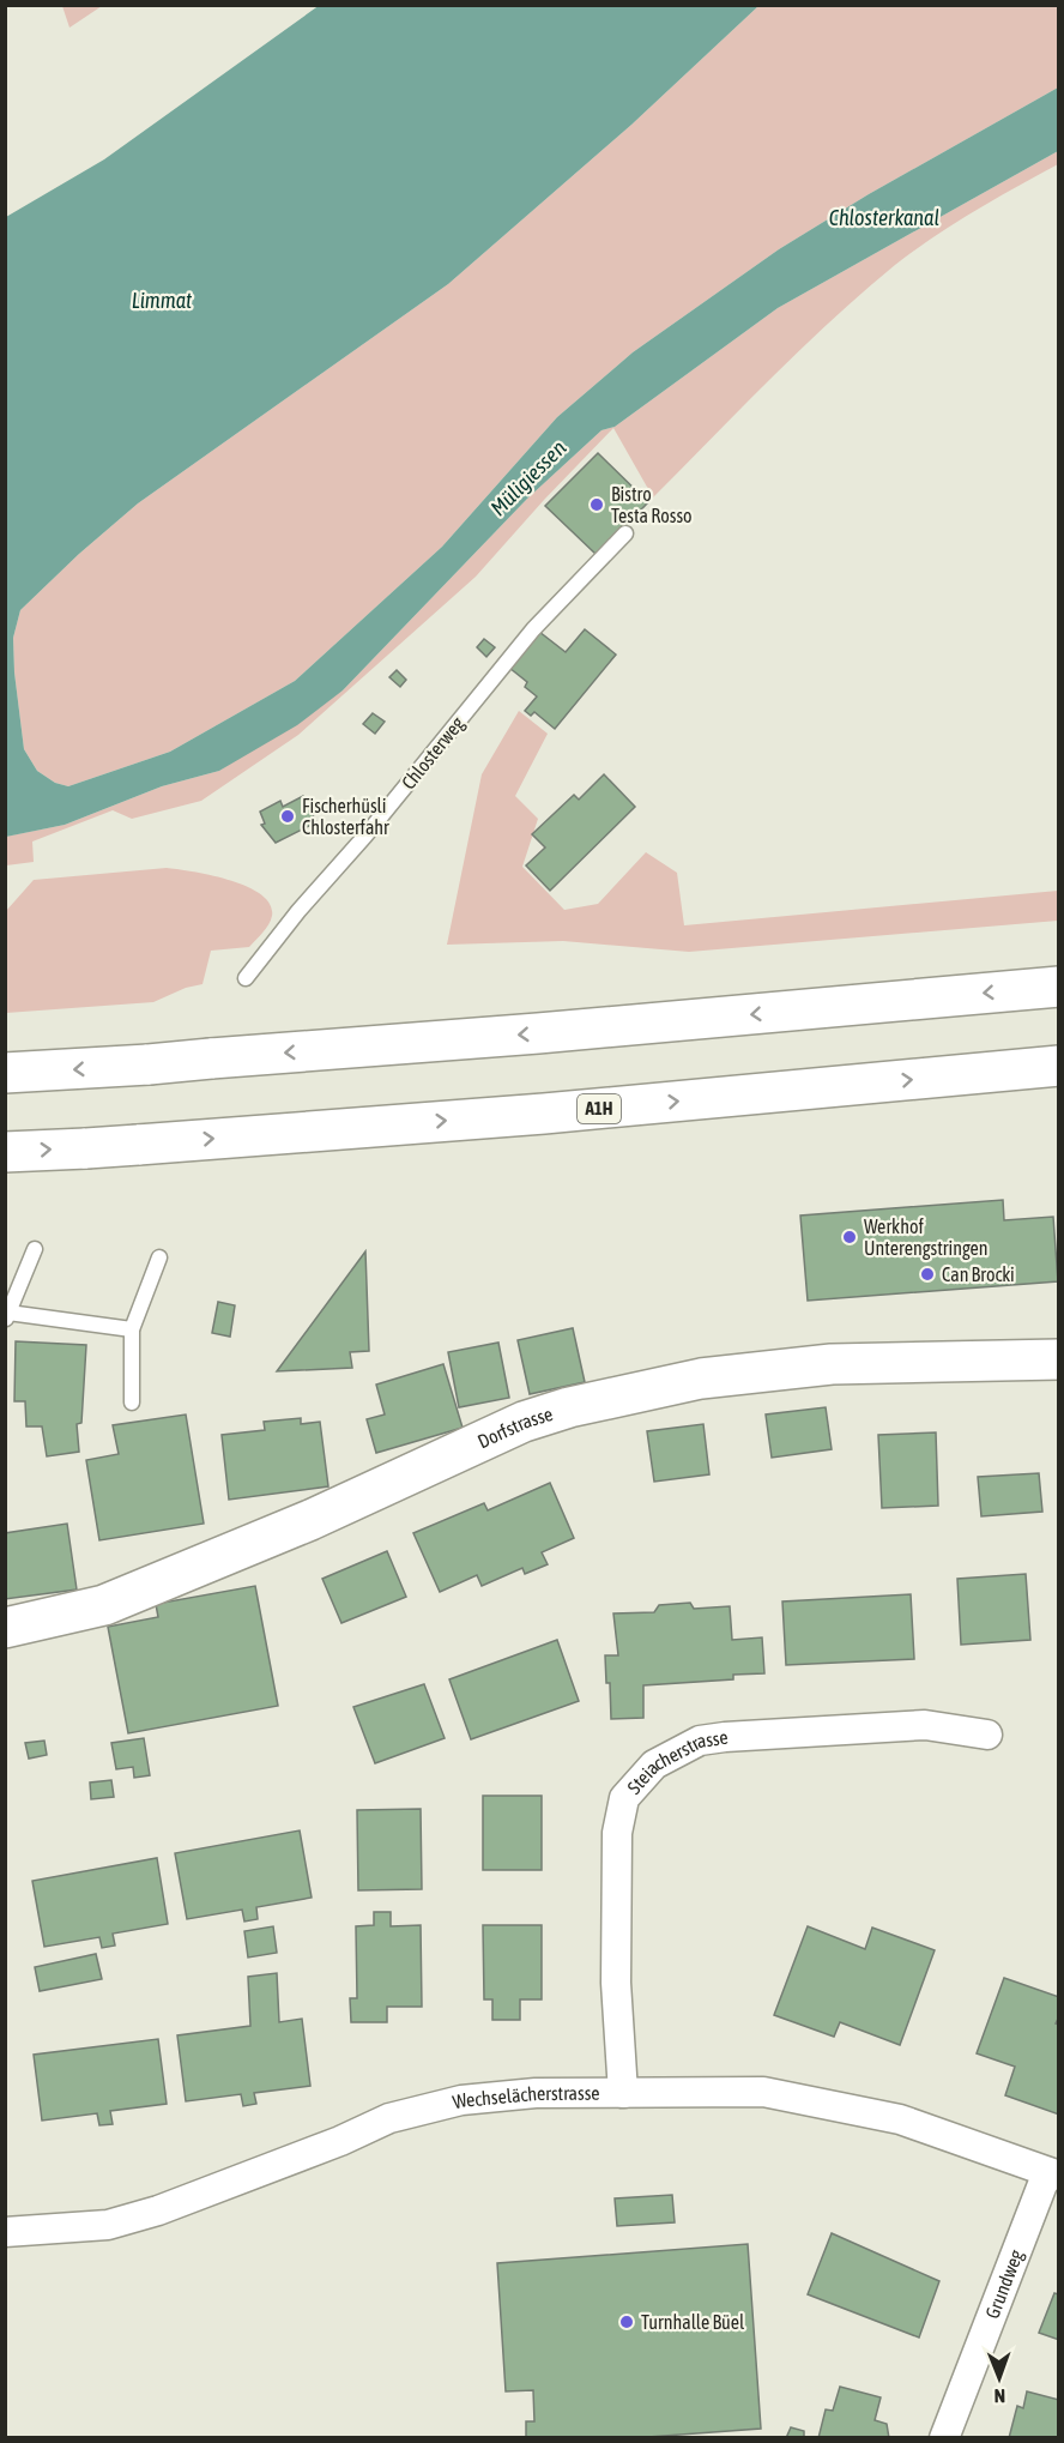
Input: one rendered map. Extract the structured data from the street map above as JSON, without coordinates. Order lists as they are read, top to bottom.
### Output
{
  "streets": {
    "main road": ["A1H", "Dorfstrasse"],
    "street": ["Steiacherstrasse", "Wechselächerstrasse", "Grundweg"],
    "lane": ["Chlosterweg"]
  },
  "crossings": [
    ["Steiacherstrasse", "Wechselächerstrasse"],
    ["Wechselächerstrasse", "Grundweg"]
  ],
  "water": ["Chlosterkanal", "Limmat", "Müligiessen"],
  "places": [
    "Bistro Testa Rosso",
    "Fischerhüsli Chlosterfahr",
    "Werkhof Unterengstringen",
    "Can Brocki",
    "Turnhalle Büel"
  ],
  "north": "bottom"
}
